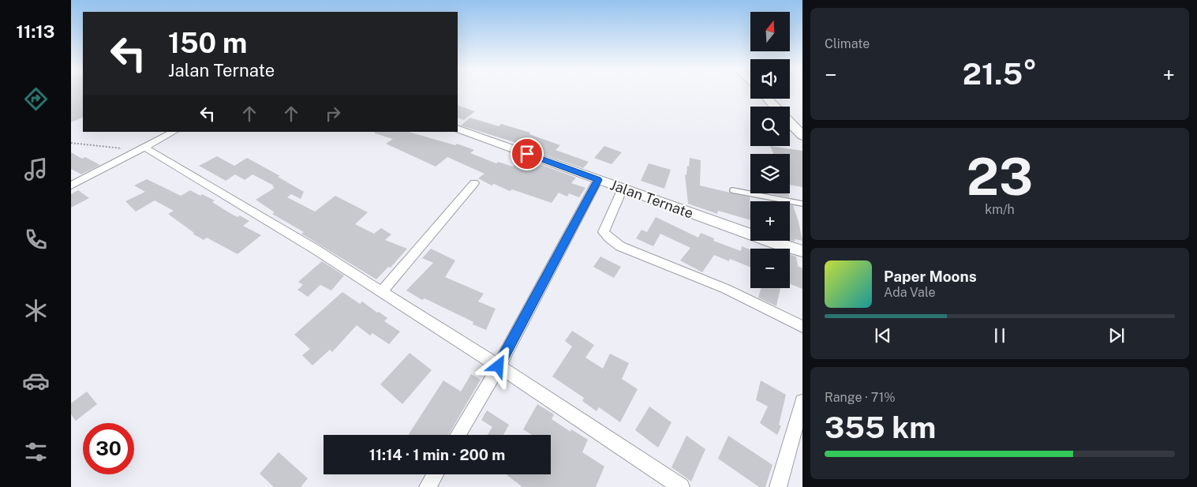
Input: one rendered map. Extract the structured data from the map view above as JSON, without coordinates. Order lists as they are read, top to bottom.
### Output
{
  "streets": {
    "street": ["Jalan Ternate"]
  },
  "north": "top",
  "page": {
    "tabs": "11:13",
    "tile": [
      "Climate",
      ["23", "km/h"],
      ["Range · 71%", "355 km"]
    ],
    "map_buttons": ["+", "−"],
    "turn": ["150 m", "Jalan Ternate"],
    "heat": ["−", "21.5°", "+"],
    "song": ["Paper Moons", "Ada Vale"],
    "limit": "30",
    "trip": "11:14 · 1 min · 200 m"
  }
}
